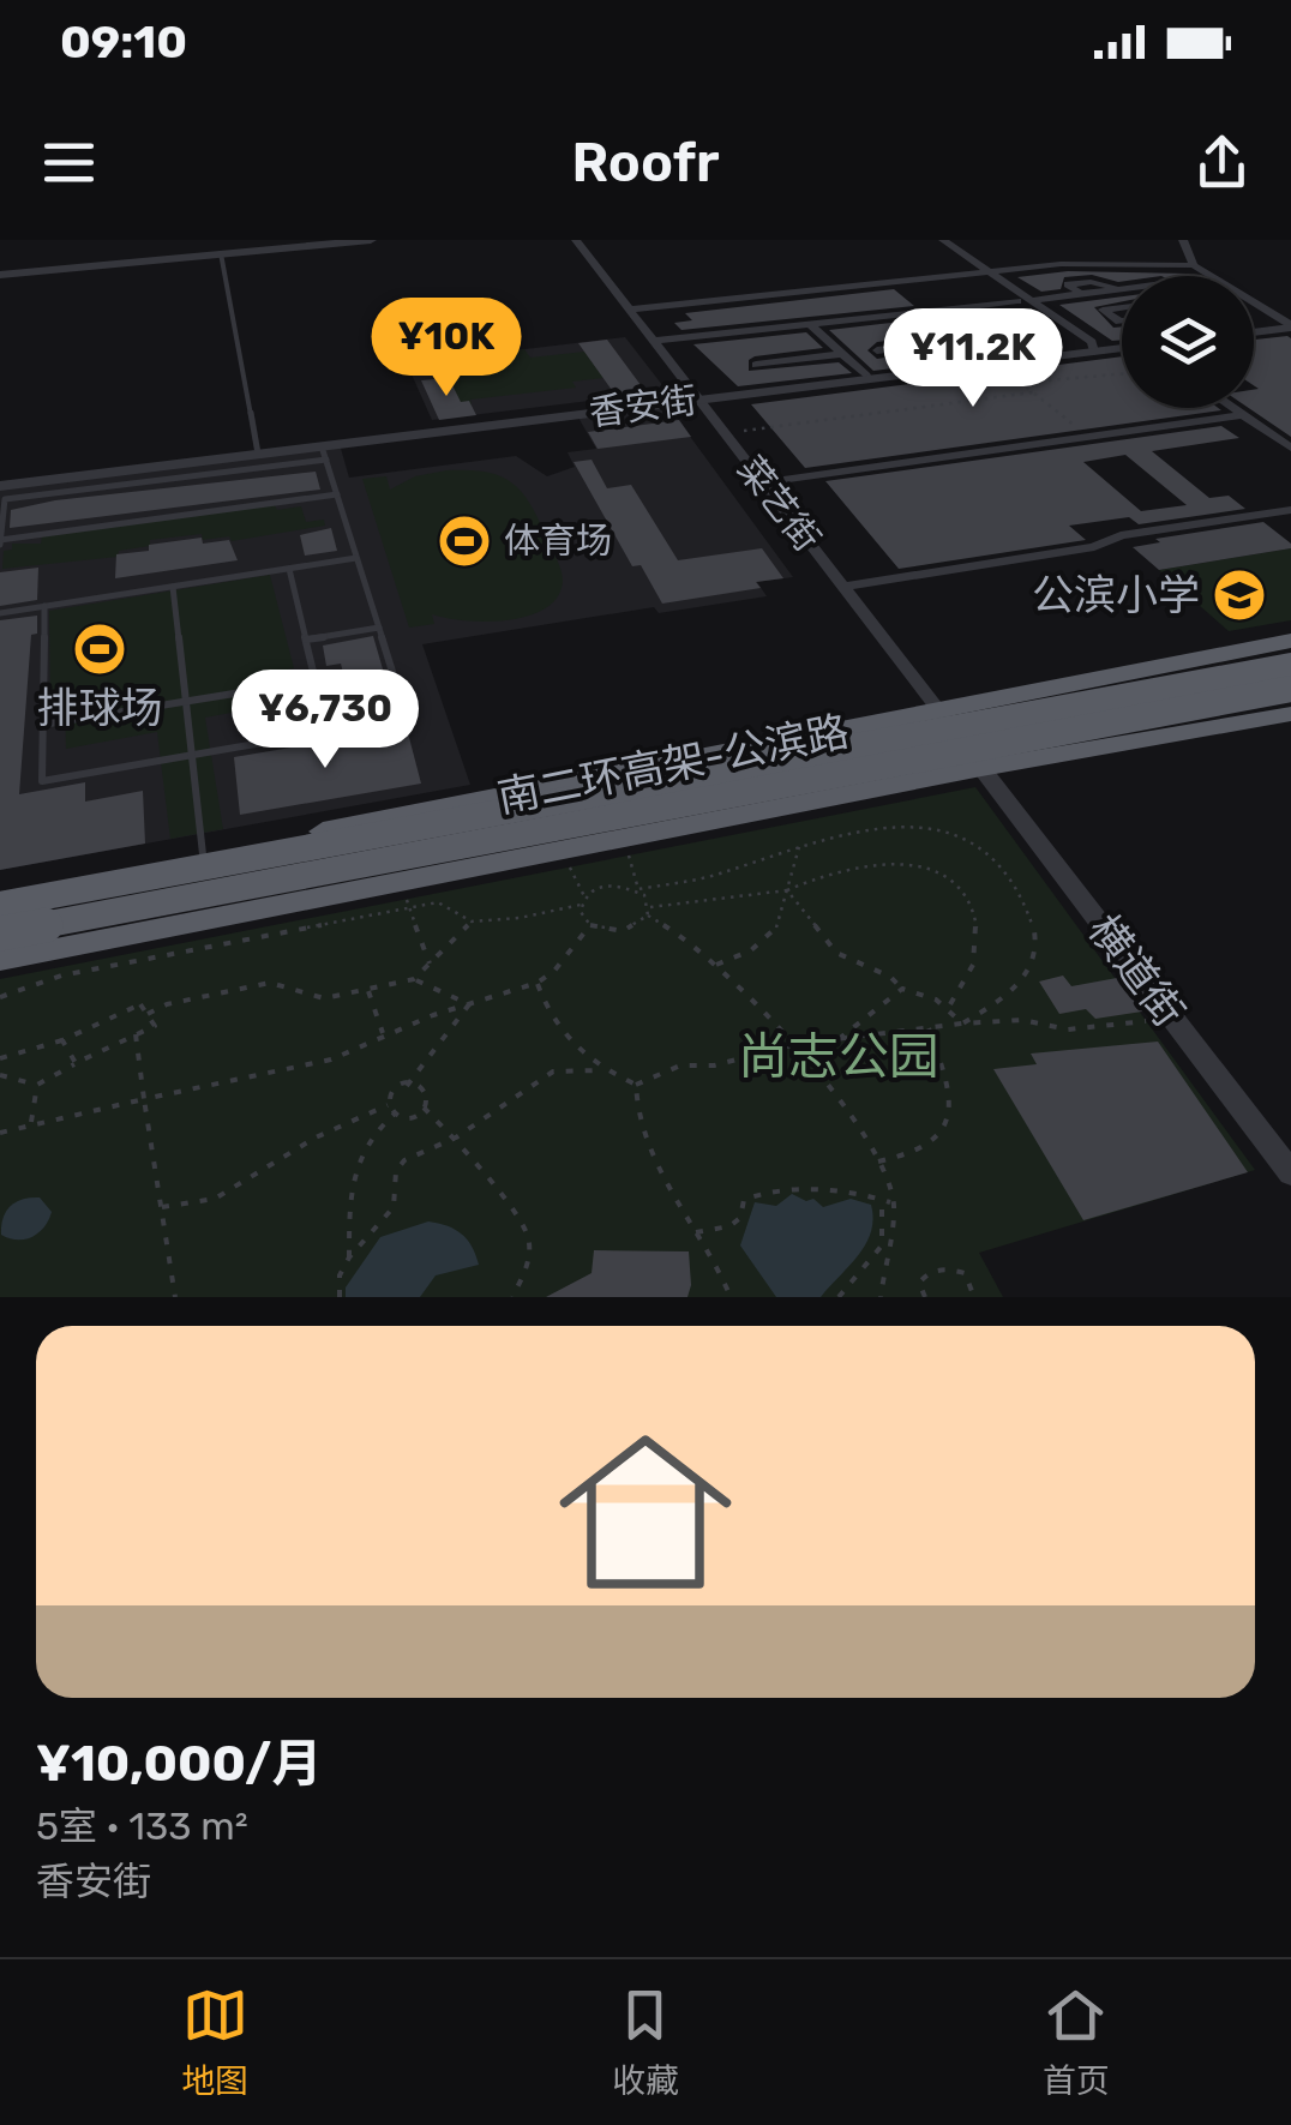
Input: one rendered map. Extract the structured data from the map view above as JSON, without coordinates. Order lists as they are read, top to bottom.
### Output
{
  "streets": {
    "highway": ["南二环高架-公滨路"],
    "street": ["香安街", "菜艺街", "横道街"]
  },
  "crossings": [
    ["香安街", "菜艺街"],
    ["菜艺街", "横道街"]
  ],
  "parks": ["尚志公园"],
  "places": {
    "sports": ["体育场", "排球场"],
    "school or university": ["公滨小学"]
  },
  "page": {
    "status": "09:10",
    "header": "Roofr",
    "price": ["¥10K", "¥11.2K", "¥6,730"],
    "list": [
      {
        "name": "¥10,000/月",
        "note": "5室 · 133 m² · 香安街"
      }
    ],
    "tabs": ["地图", "收藏", "首页"]
  }
}
